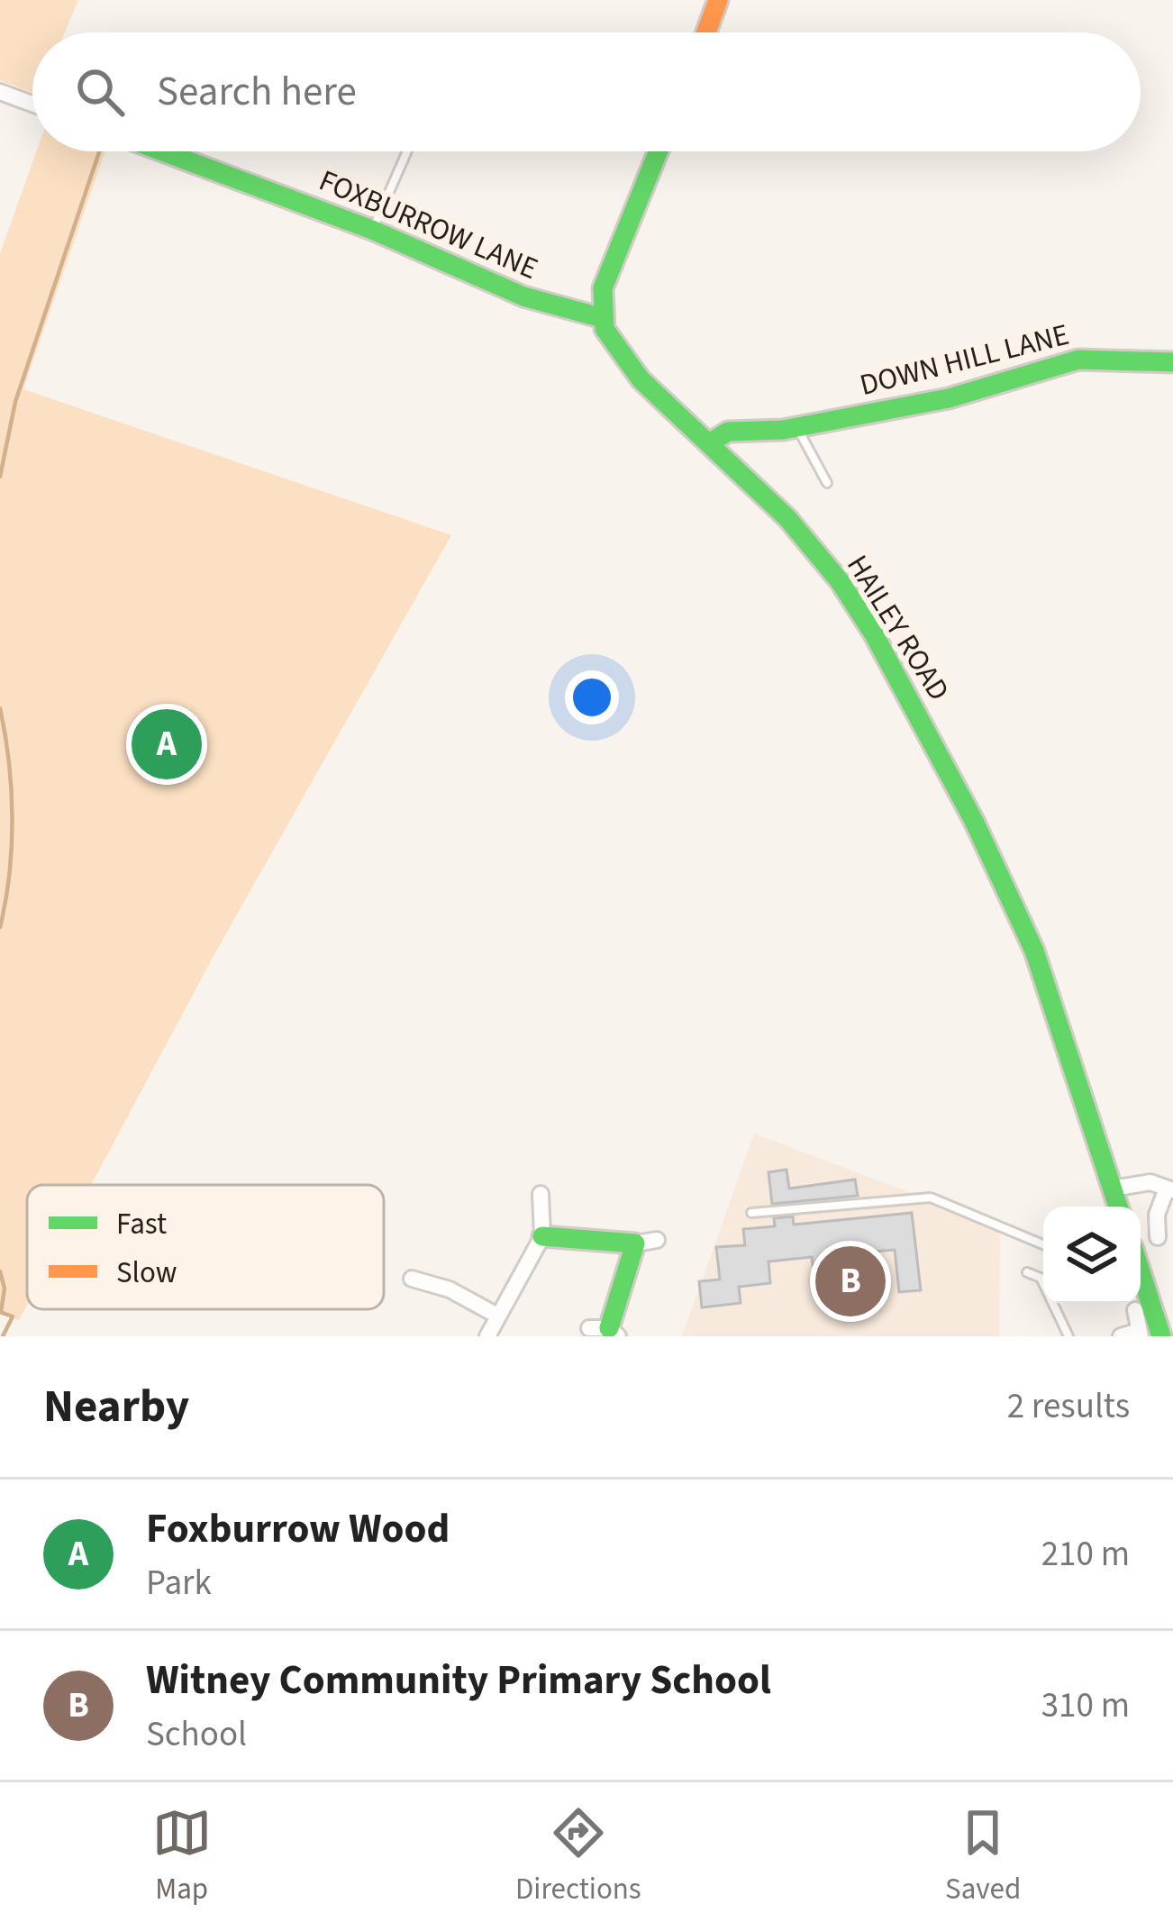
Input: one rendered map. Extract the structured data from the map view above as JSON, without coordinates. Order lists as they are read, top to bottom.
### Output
{
  "streets": {
    "main road": ["FOXBURROW LANE", "DOWN HILL LANE", "HAILEY ROAD"]
  },
  "crossings": [
    ["FOXBURROW LANE", "HAILEY ROAD"],
    ["DOWN HILL LANE", "HAILEY ROAD"]
  ],
  "legend": ["Fast", "Slow"],
  "page": {
    "search": "Search here",
    "pins": ["A", "B"],
    "heading": ["Nearby", "2 results"],
    "list": [
      {
        "mark": "A",
        "name": "Foxburrow Wood",
        "note": "Park",
        "value": "210 m"
      },
      {
        "mark": "B",
        "name": "Witney Community Primary School",
        "note": "School",
        "value": "310 m"
      }
    ],
    "nav": ["Map", "Directions", "Saved"]
  }
}
